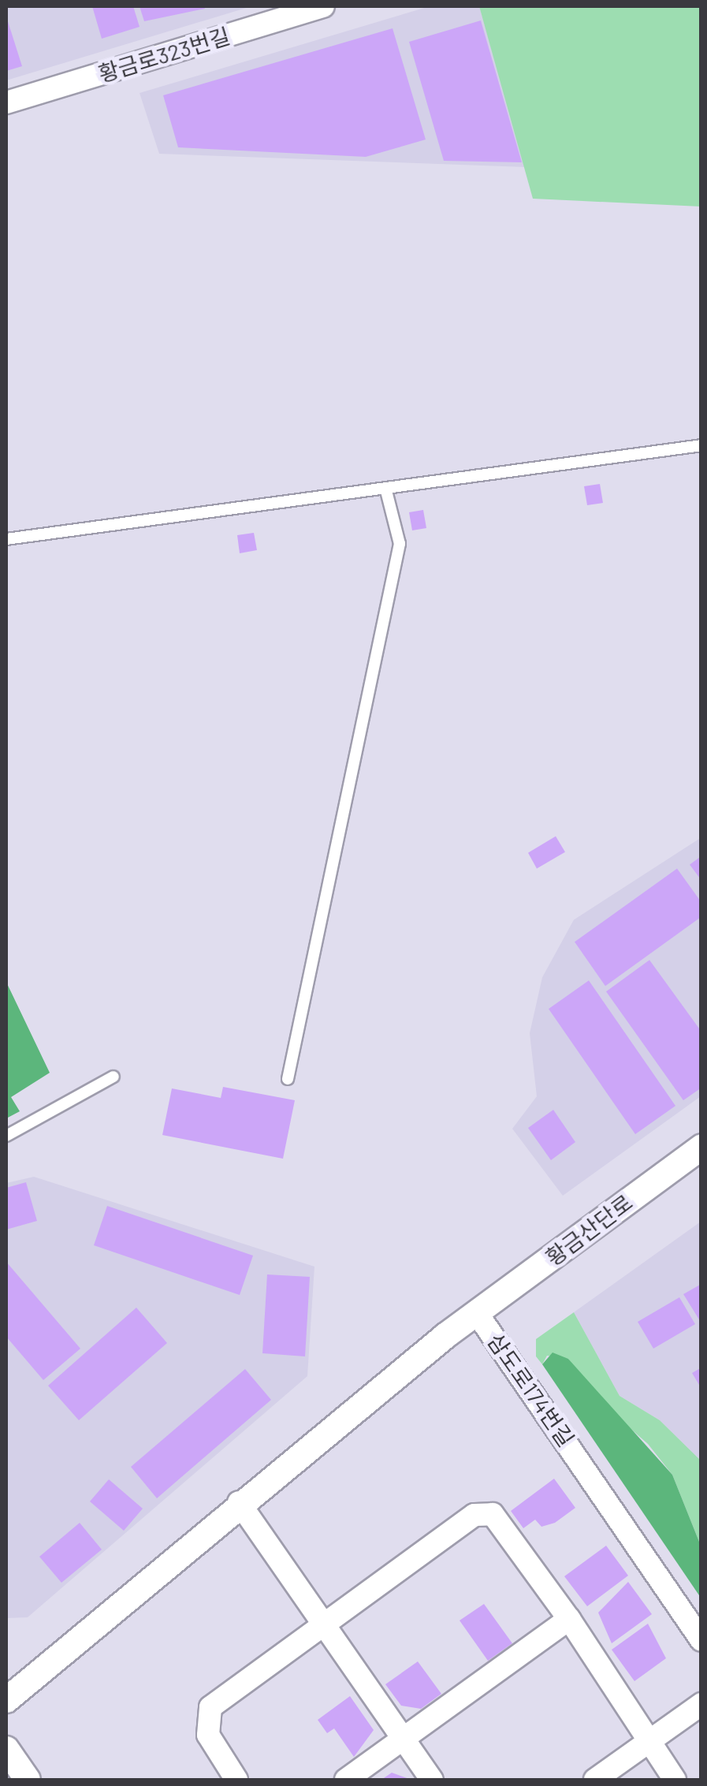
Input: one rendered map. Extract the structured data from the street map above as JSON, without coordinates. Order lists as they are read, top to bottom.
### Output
{
  "streets": {
    "street": ["황금로323번길", "황금산단로", "삼도로174번길"]
  },
  "crossings": [
    ["황금산단로", "삼도로174번길"]
  ]
}
